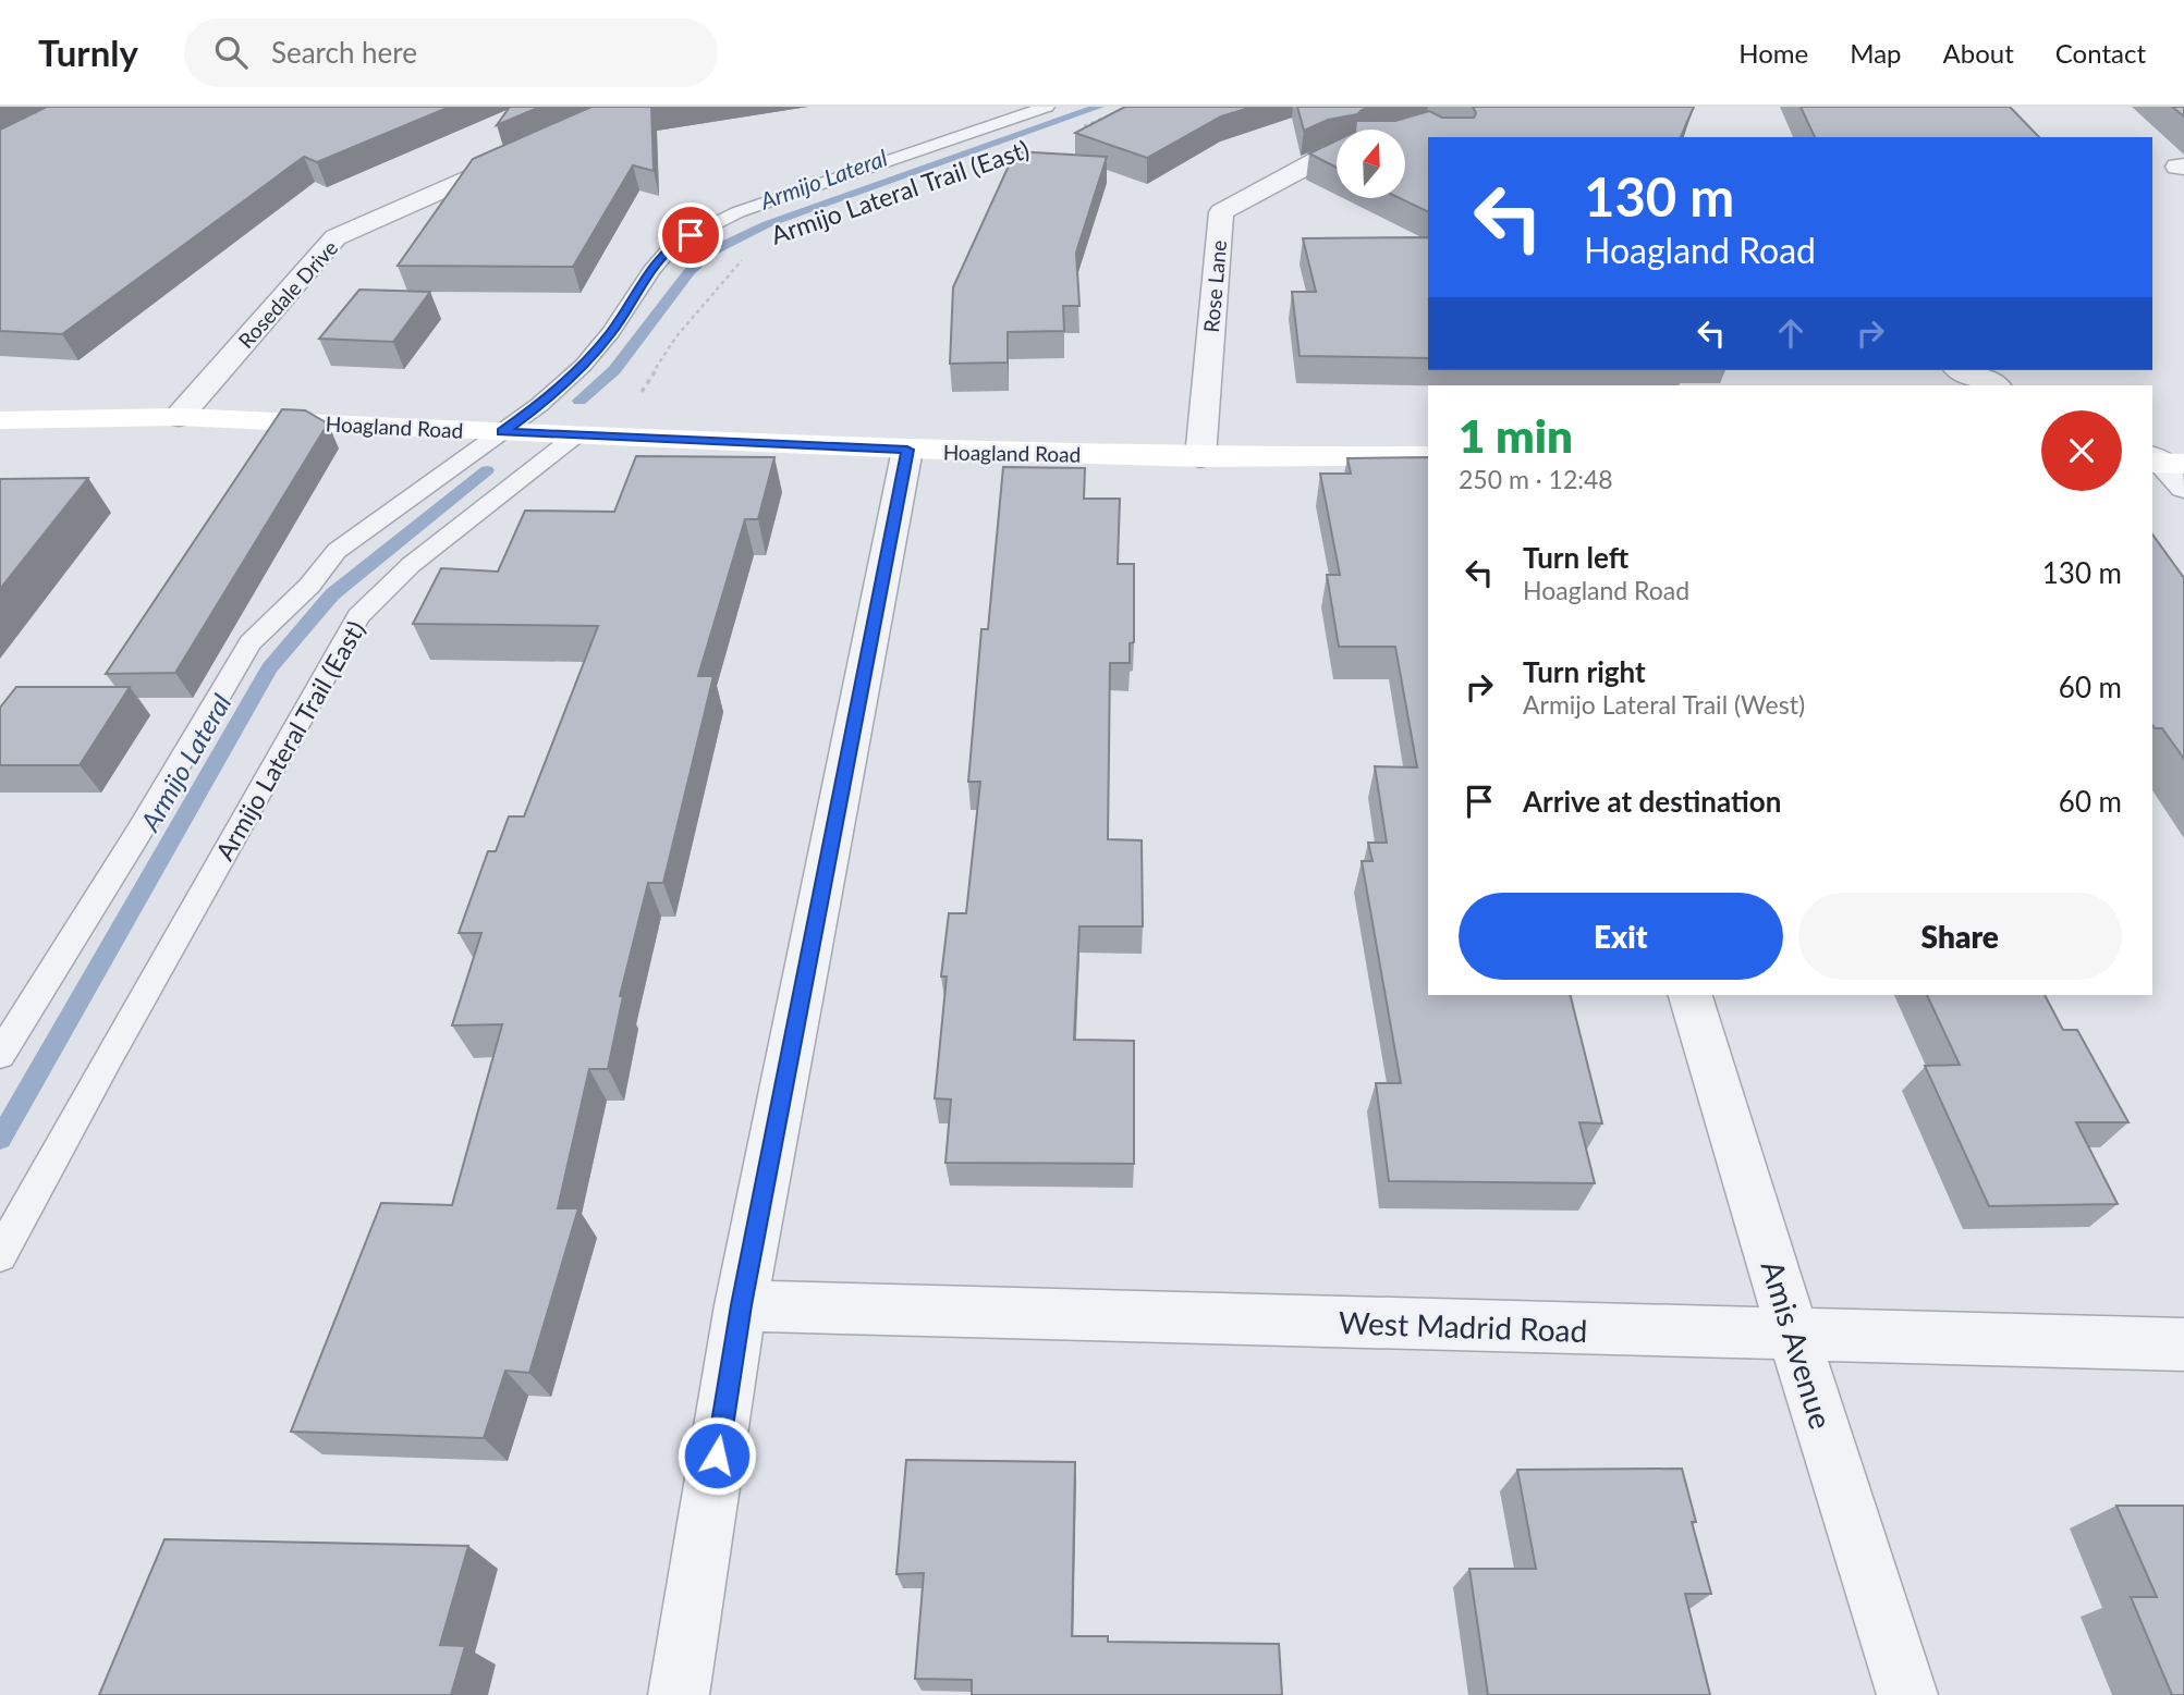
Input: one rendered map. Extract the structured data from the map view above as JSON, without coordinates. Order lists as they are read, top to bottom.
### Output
{
  "streets": {
    "street": [
      "Rose Lane",
      "Rosedale Drive",
      "Hoagland Road",
      "West Madrid Road",
      "Amis Avenue"
    ],
    "lane": ["Armijo Lateral Trail (East)"]
  },
  "crossings": [
    ["Armijo Lateral Trail (East)", "Hoagland Road"],
    ["Rose Lane", "Hoagland Road"],
    ["Rosedale Drive", "Hoagland Road"],
    ["West Madrid Road", "Amis Avenue"]
  ],
  "water": ["Armijo Lateral"],
  "north": "top",
  "page": {
    "header": "Turnly",
    "search": "Search here",
    "nav": [
      "Home",
      "Map",
      "About",
      "Contact"
    ],
    "turn": ["130 m", "Hoagland Road"],
    "heading": ["1 min", "250 m · 12:48"],
    "list": [
      {
        "name": "Turn left",
        "note": "Hoagland Road",
        "value": "130 m"
      },
      {
        "name": "Turn right",
        "note": "Armijo Lateral Trail (West)",
        "value": "60 m"
      },
      {
        "name": "Arrive at destination",
        "value": "60 m"
      }
    ],
    "buttons": ["Exit", "Share"]
  }
}
